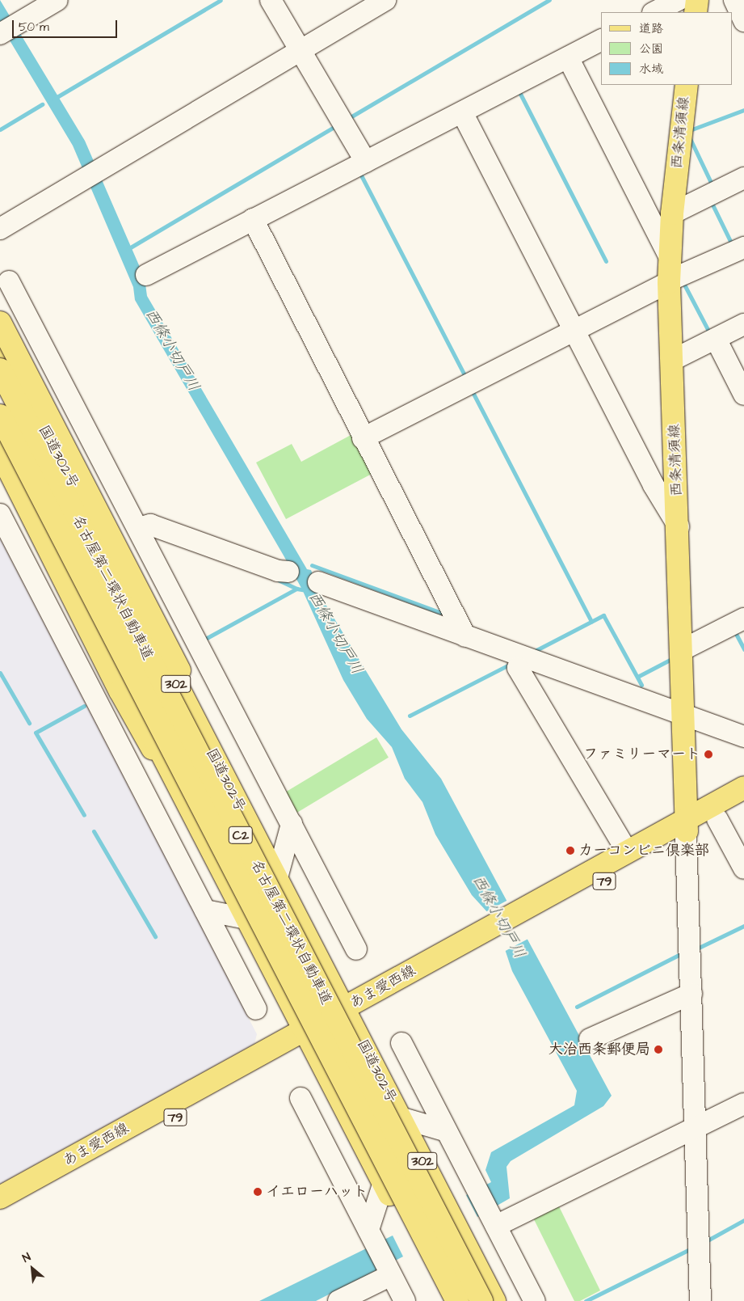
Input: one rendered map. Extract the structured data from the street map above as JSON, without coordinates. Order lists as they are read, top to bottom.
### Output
{
  "streets": {
    "main road": [
      "西条清須線",
      "国道302号",
      "名古屋第二環状自動車道",
      "302",
      "C2",
      "79",
      "あま愛西線"
    ]
  },
  "crossings": [
    ["西条清須線", "あま愛西線"],
    ["国道302号", "名古屋第二環状自動車道"],
    ["国道302号", "あま愛西線"]
  ],
  "water": ["西條小切戸川"],
  "places": [
    "ファミリーマート",
    "カーコンビニ倶楽部",
    "大治西条郵便局",
    "イエローハット"
  ],
  "legend": ["道路", "公園", "水域"],
  "scale_bar": "50 m",
  "north": "top left"
}
